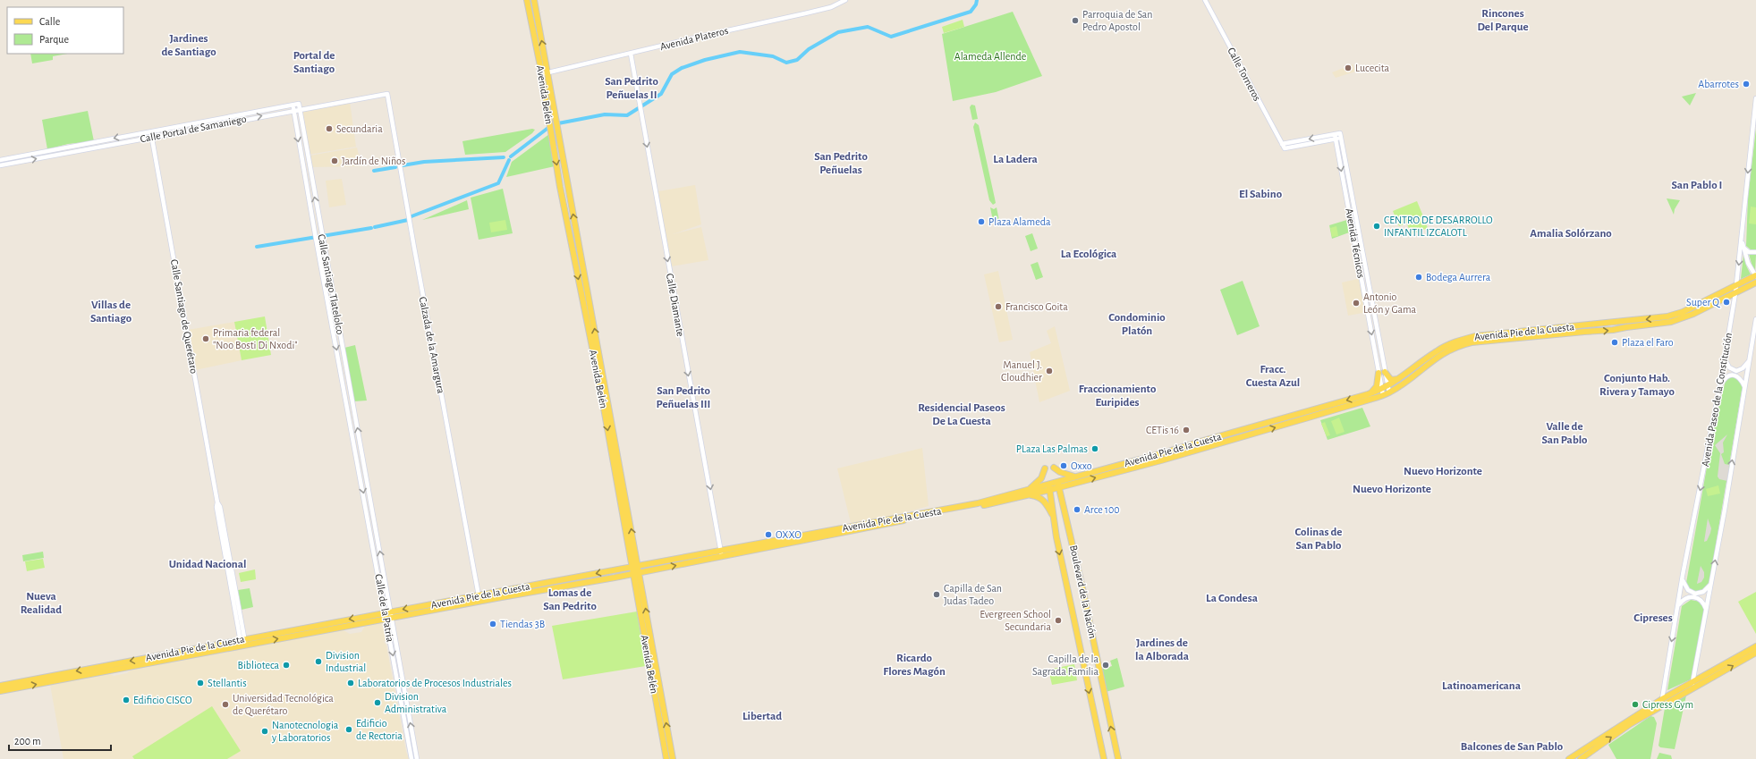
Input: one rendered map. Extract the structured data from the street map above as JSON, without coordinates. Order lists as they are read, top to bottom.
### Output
{
  "streets": {
    "main road": ["Avenida Belén", "Avenida Pie de la Cuesta", "Boulevard de la Nación"],
    "street": [
      "Avenida Plateros",
      "Calle Torneros",
      "Calle Portal de Samaniego",
      "Avenida Técnicos",
      "Calle Santiago Tlatelolco",
      "Calle Diamante",
      "Calle Santiago de Querétaro",
      "Calzada de la Amargura",
      "Avenida Paseo de la Constitución",
      "Calle de la Patria"
    ]
  },
  "crossings": [
    ["Avenida Plateros", "Avenida Belén"],
    ["Avenida Plateros", "Calle Diamante"],
    ["Calle Torneros", "Avenida Técnicos"],
    ["Avenida Belén", "Avenida Pie de la Cuesta"],
    ["Calle Portal de Samaniego", "Calle Santiago Tlatelolco"],
    ["Calle Portal de Samaniego", "Calle Santiago de Querétaro"],
    ["Calle Portal de Samaniego", "Calzada de la Amargura"],
    ["Avenida Técnicos", "Avenida Pie de la Cuesta"],
    ["Calle Santiago Tlatelolco", "Calle de la Patria"],
    ["Calle Diamante", "Avenida Pie de la Cuesta"],
    ["Calle Santiago de Querétaro", "Avenida Pie de la Cuesta"],
    ["Avenida Pie de la Cuesta", "Calzada de la Amargura"],
    ["Avenida Pie de la Cuesta", "Avenida Paseo de la Constitución"],
    ["Avenida Pie de la Cuesta", "Boulevard de la Nación"],
    ["Avenida Pie de la Cuesta", "Calle de la Patria"]
  ],
  "one_way": ["Calle Diamante"],
  "districts": [
    "Rincones Del Parque",
    "Jardines de Santiago",
    "Portal de Santiago",
    "San Pedrito Peñuelas II",
    "San Pedrito Peñuelas",
    "La Ladera",
    "San Pablo I",
    "El Sabino",
    "Amalia Solórzano",
    "La Ecológica",
    "Villas de Santiago",
    "Condominio Platón",
    "Fracc. Cuesta Azul",
    "Conjunto Hab. Rivera y Tamayo",
    "Fraccionamiento Euripides",
    "San Pedrito Peñuelas III",
    "Residencial Paseos De La Cuesta",
    "Valle de San Pablo",
    "Nuevo Horizonte",
    "Nuevo Horizonte",
    "Colinas de San Pablo",
    "Unidad Nacional",
    "Lomas de San Pedrito",
    "Nueva Realidad",
    "La Condesa",
    "Cipreses",
    "Jardines de la Alborada",
    "Ricardo Flores Magón",
    "Latinoamericana",
    "Libertad",
    "Balcones de San Pablo"
  ],
  "parks": ["Alameda Allende"],
  "places": [
    "Parroquia de San Pedro Apostol",
    "Lucecita",
    "Abarrotes",
    "Secundaria",
    "Jardín de Niños",
    "Plaza Alameda",
    "CENTRO DE DESARROLLO INFANTIL IZCALOTL",
    "Bodega Aurrera",
    "Super Q",
    "Antonio León y Gama",
    "Francisco Goita",
    "Primaria federal \"Noo Bosti Di Nxodi\"",
    "Plaza el Faro",
    "Manuel J. Cloudhier",
    "CETis 16",
    "PLaza Las Palmas",
    "Oxxo",
    "Arce 100",
    "OXXO",
    "Capilla de San Judas Tadeo",
    "Evergreen School Secundaria",
    "Tiendas 3B",
    "Division Industrial",
    "Biblioteca",
    "Capilla de la Sagrada Familia",
    "Stellantis",
    "Laboratorios de Procesos Industriales",
    "Edificio CISCO",
    "Division Administrativa",
    "Universidad Tecnológica de Querétaro",
    "Cipress Gym",
    "Edificio de Rectoria",
    "Nanotecnologia y Laboratorios"
  ],
  "legend": ["Calle", "Parque"],
  "scale_bar": "200 m"
}
